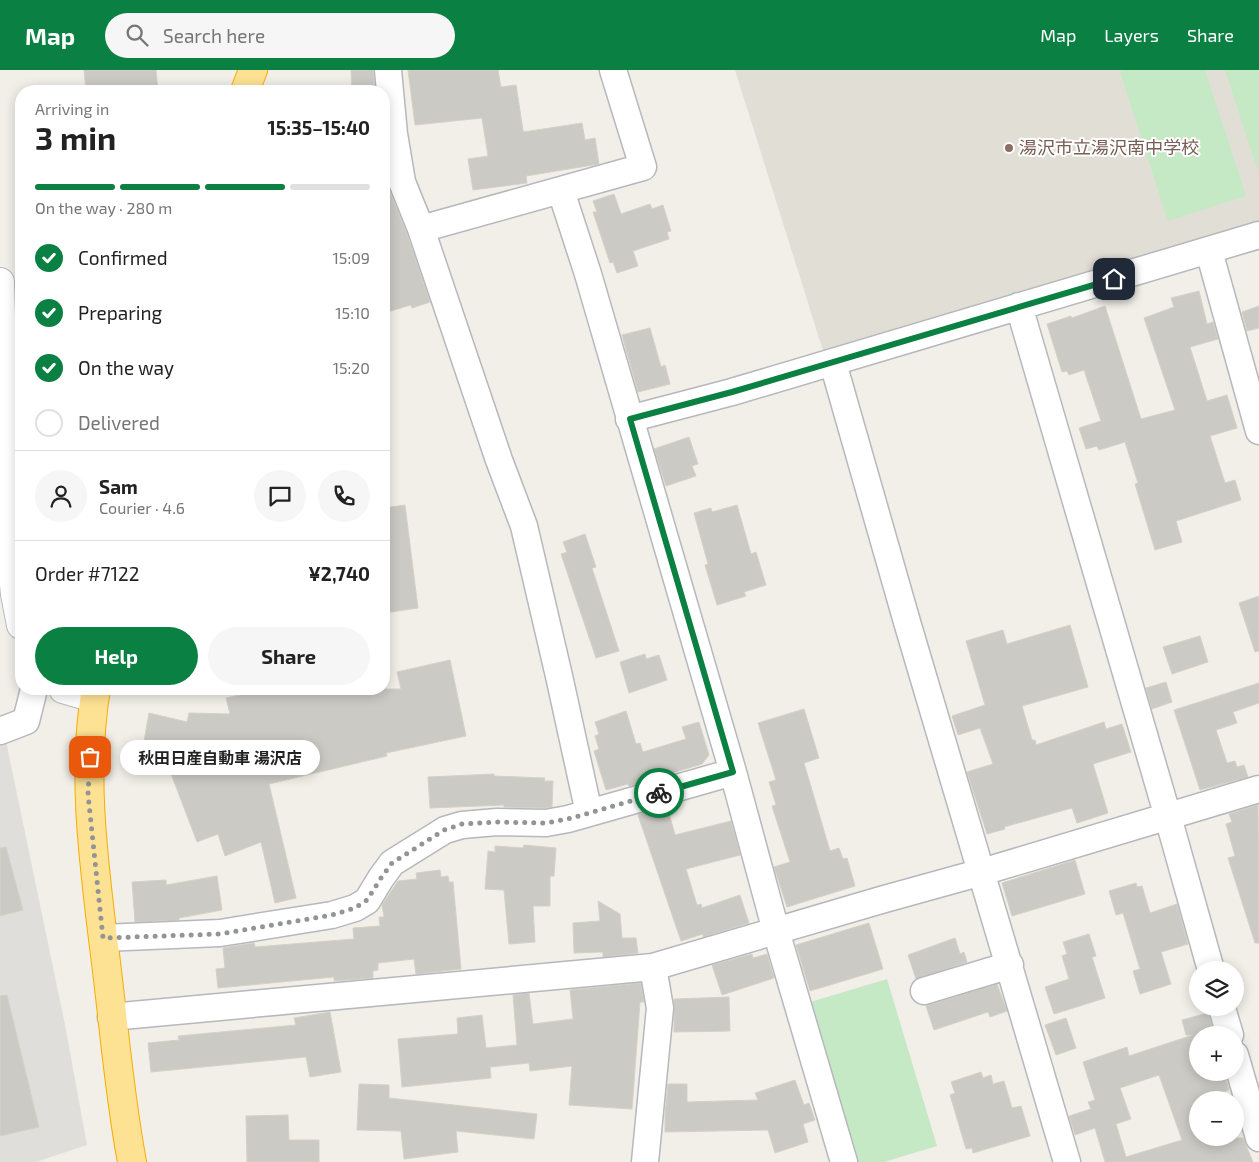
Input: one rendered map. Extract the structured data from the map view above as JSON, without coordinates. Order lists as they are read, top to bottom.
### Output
{
  "places": ["湯沢市立湯沢南中学校", "秋田日産自動車 湯沢店"],
  "page": {
    "header": "Map",
    "search": "Search here",
    "nav": ["Map", "Layers", "Share"],
    "heading": ["3 min", "Arriving in", "15:35–15:40"],
    "panel": [
      "Sam",
      "Courier · 4.6",
      "Order #7122",
      "¥2,740"
    ],
    "bar": "On the way · 280 m",
    "list": [
      ["Confirmed", "15:09"],
      ["Preparing", "15:10"],
      ["On the way", "15:20"],
      "Delivered"
    ],
    "buttons": ["Help", "Share"],
    "bubble": "秋田日産自動車 湯沢店",
    "map_buttons": ["+", "−"]
  }
}
